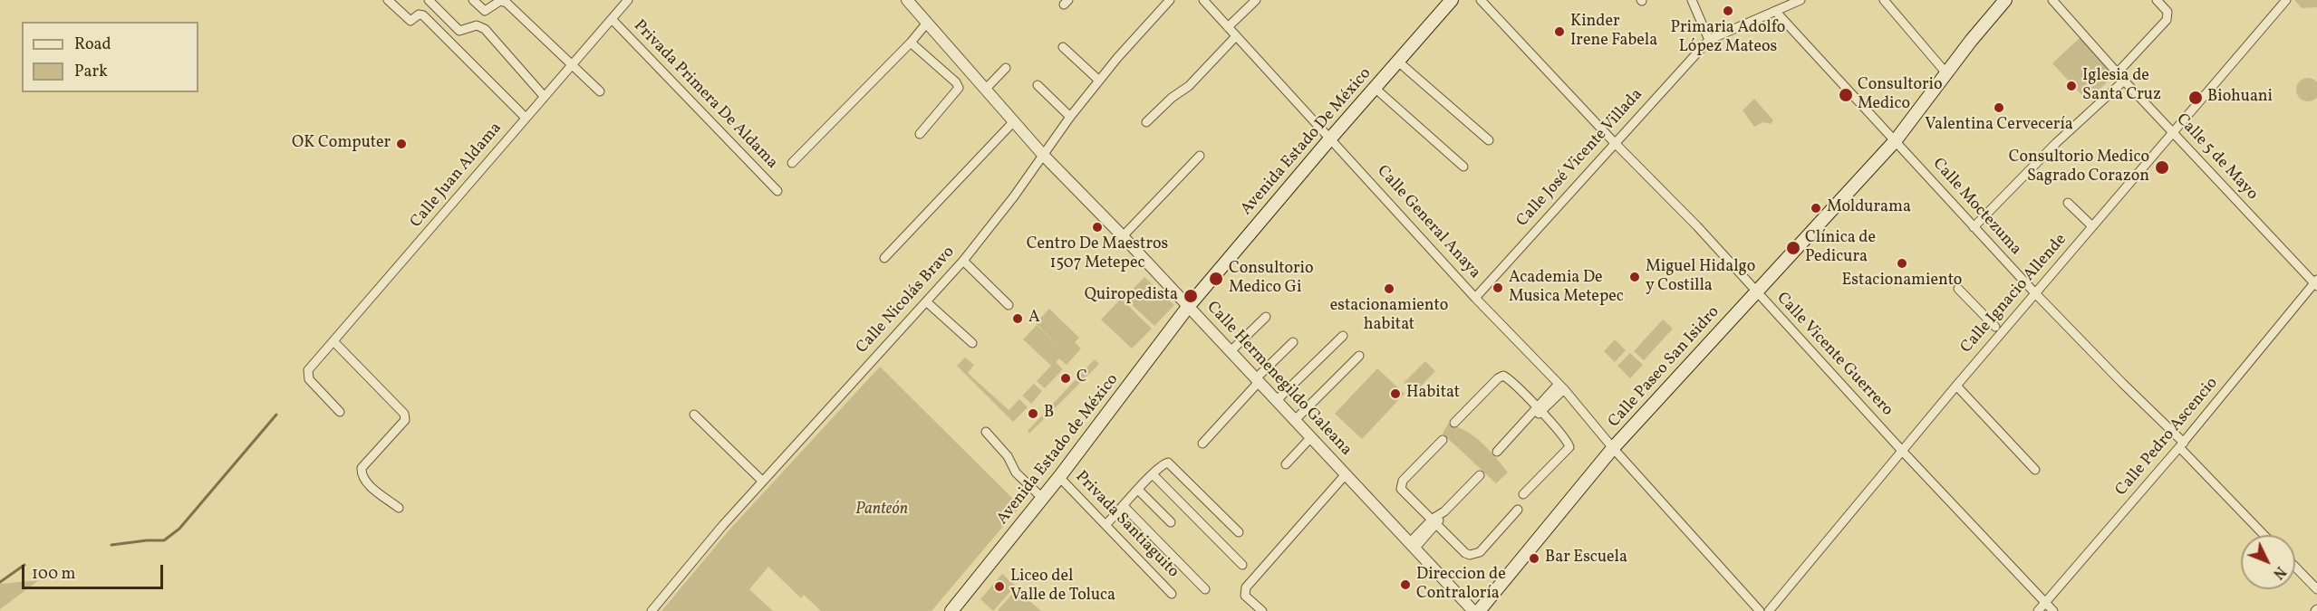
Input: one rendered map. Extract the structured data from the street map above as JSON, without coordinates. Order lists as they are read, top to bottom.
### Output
{
  "streets": {
    "main road": ["Avenida Estado De México", "Calle Paseo San Isidro", "Avenida Estado de México"],
    "street": [
      "Privada Primera De Aldama",
      "Calle 5 de Mayo",
      "Calle José Vicente Villada",
      "Calle Juan Aldama",
      "Calle Moctezuma",
      "Calle General Anaya",
      "Calle Ignacio Allende",
      "Calle Nicolás Bravo",
      "Calle Vicente Guerrero",
      "Calle Hermenegildo Galeana",
      "Calle Pedro Ascencio",
      "Privada Santiaguito"
    ]
  },
  "crossings": [
    ["Privada Primera De Aldama", "Calle Juan Aldama"],
    ["Avenida Estado De México", "Calle General Anaya"],
    ["Avenida Estado De México", "Calle Hermenegildo Galeana"],
    ["Avenida Estado De México", "Avenida Estado de México"],
    ["Calle 5 de Mayo", "Calle Ignacio Allende"],
    ["Calle 5 de Mayo", "Calle Pedro Ascencio"],
    ["Calle José Vicente Villada", "Calle General Anaya"],
    ["Calle José Vicente Villada", "Calle Vicente Guerrero"],
    ["Calle Moctezuma", "Calle Ignacio Allende"],
    ["Calle Moctezuma", "Calle Paseo San Isidro"],
    ["Calle Moctezuma", "Calle Pedro Ascencio"],
    ["Calle General Anaya", "Calle Paseo San Isidro"],
    ["Calle Ignacio Allende", "Calle Vicente Guerrero"],
    ["Calle Nicolás Bravo", "Calle Hermenegildo Galeana"],
    ["Calle Vicente Guerrero", "Calle Paseo San Isidro"],
    ["Calle Vicente Guerrero", "Calle Pedro Ascencio"],
    ["Calle Hermenegildo Galeana", "Avenida Estado de México"],
    ["Avenida Estado de México", "Privada Santiaguito"]
  ],
  "parks": ["Panteón"],
  "places": [
    "Primaria Adolfo López Mateos",
    "Kinder Irene Fabela",
    "Iglesia de Santa Cruz",
    "Consultorio Medico",
    "Biohuani",
    "Valentina Cervecería",
    "OK Computer",
    "Consultorio Medico Sagrado Corazon",
    "Moldurama",
    "Centro De Maestros 1507 Metepec",
    "Clínica de Pedicura",
    "Estacionamiento",
    "Miguel Hidalgo y Costilla",
    "Consultorio Medico Gi",
    "Academia De Musica Metepec",
    "estacionamiento habitat",
    "Quiropedista",
    "A",
    "C",
    "Habitat",
    "B",
    "Bar Escuela",
    "Direccion de Contraloría",
    "Liceo del Valle de Toluca"
  ],
  "legend": ["Road", "Park"],
  "scale_bar": "100 m",
  "north": "bottom right"
}
